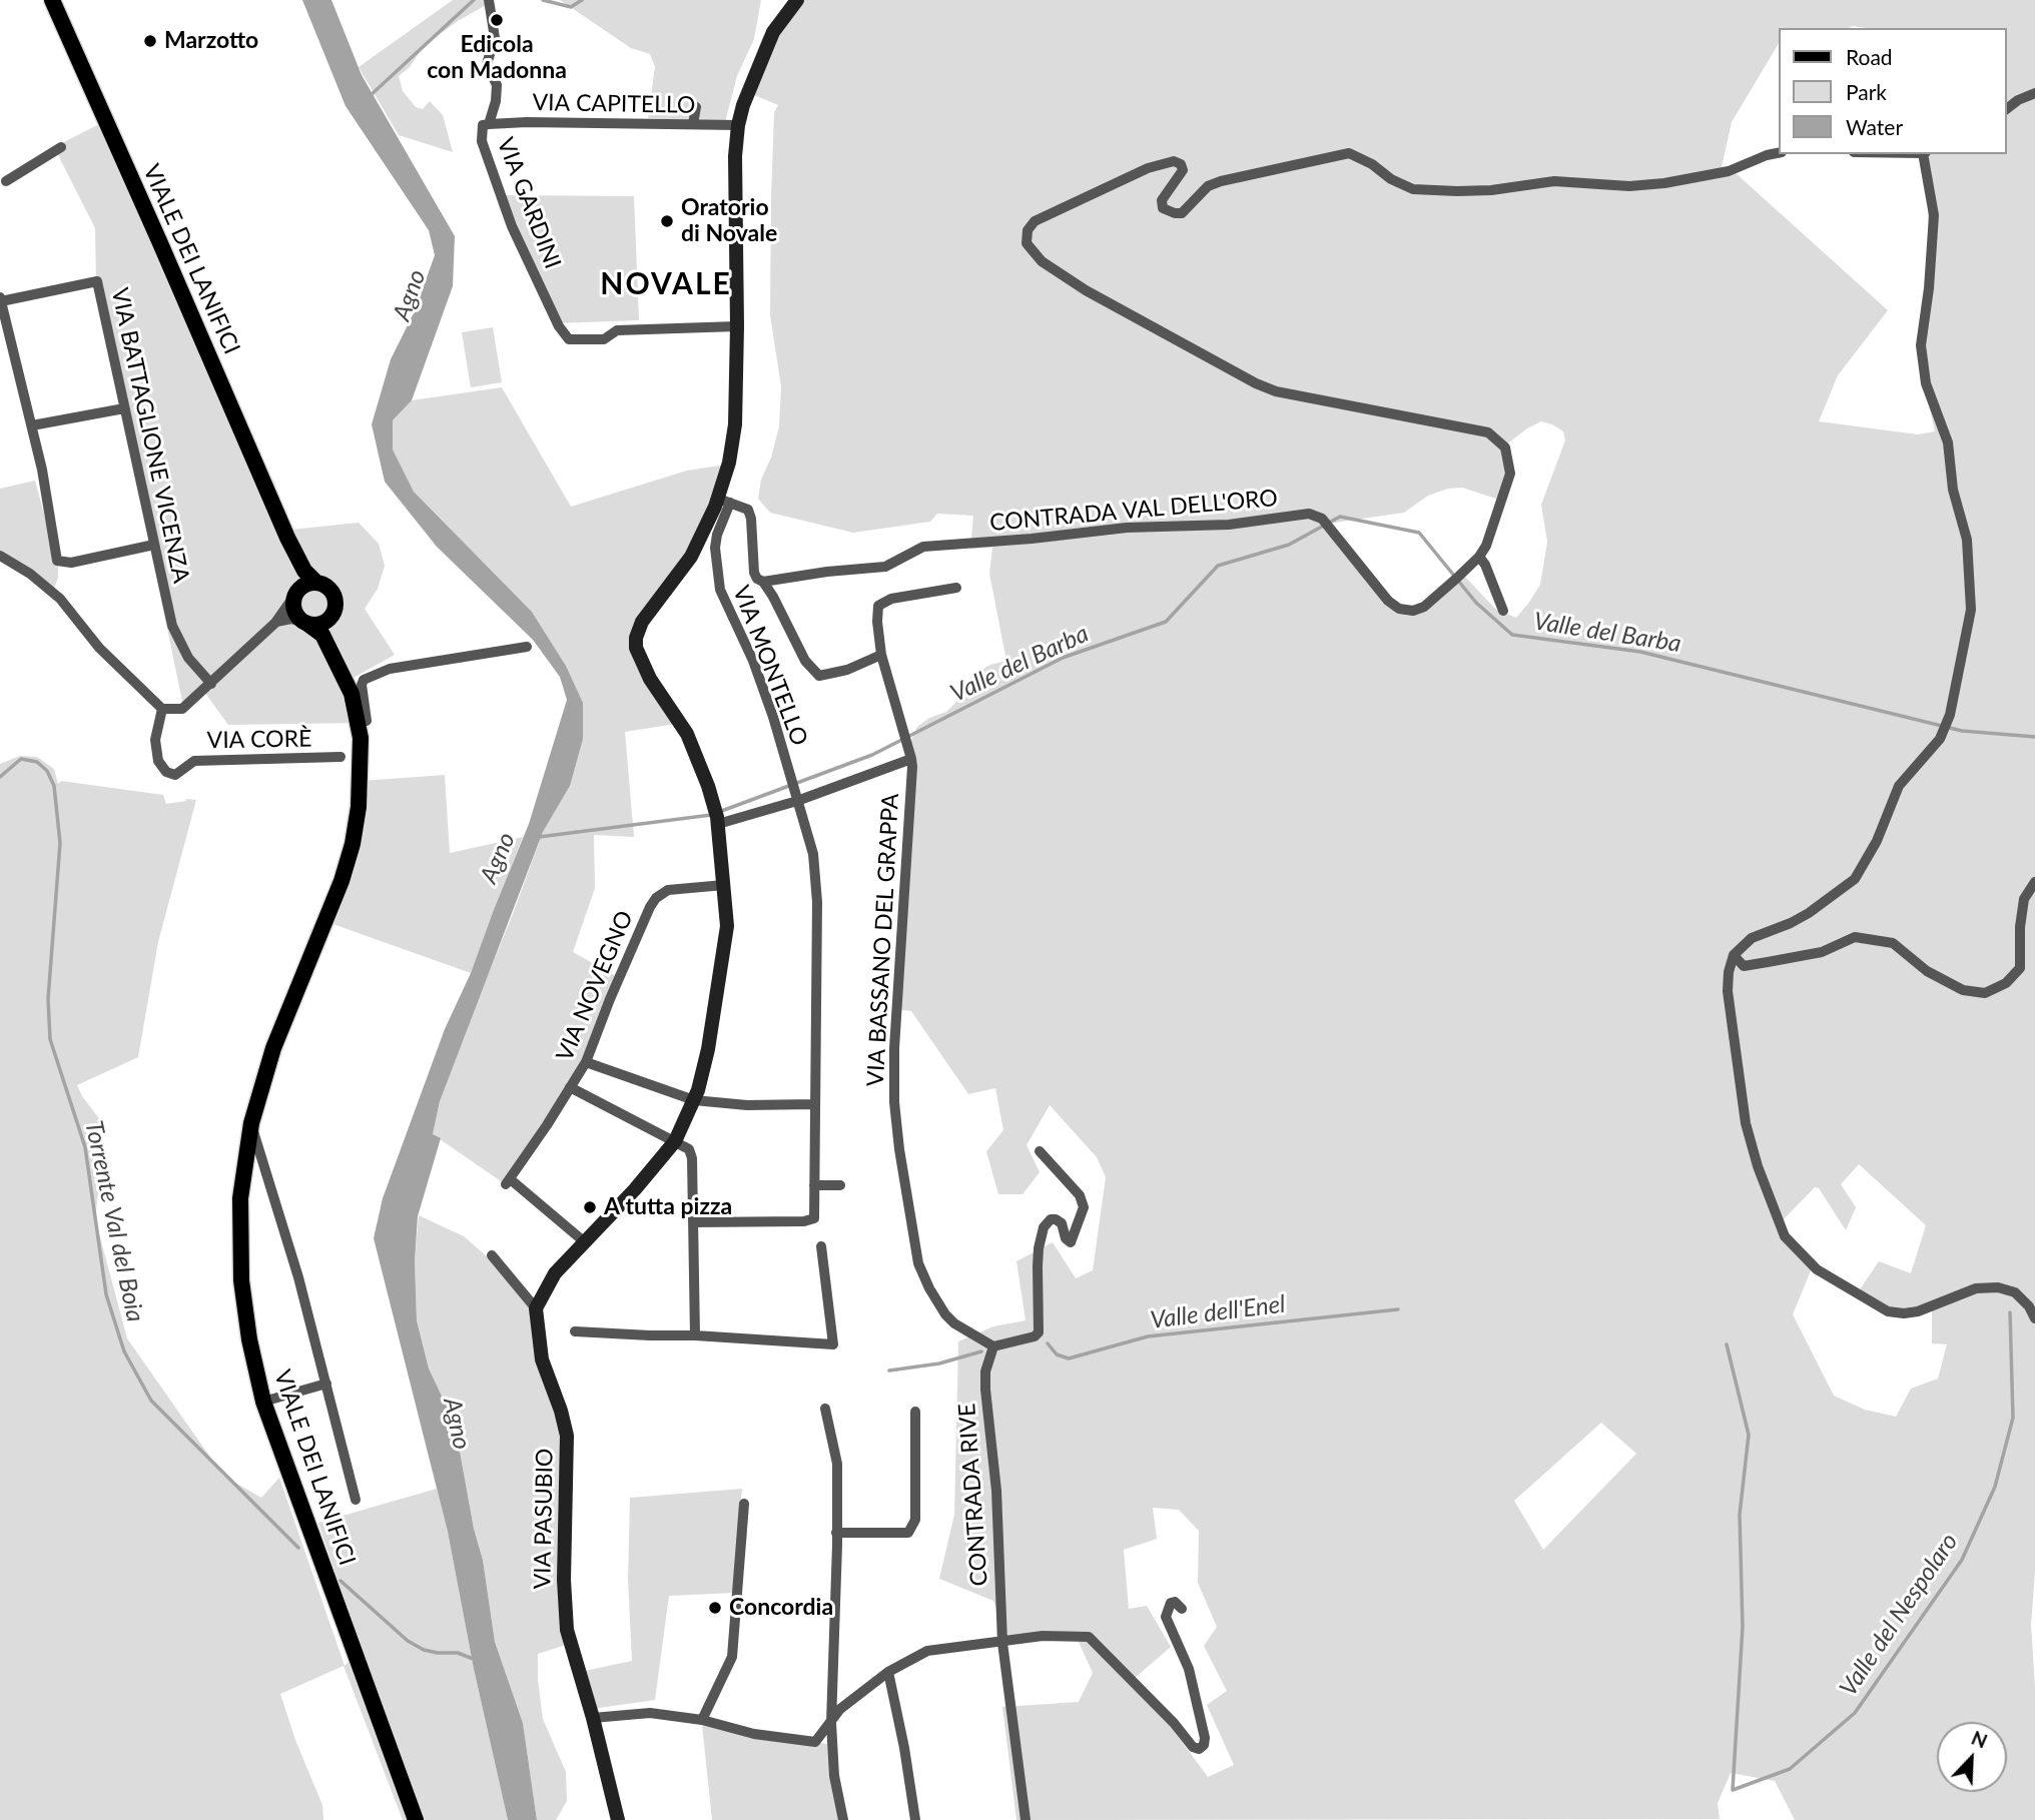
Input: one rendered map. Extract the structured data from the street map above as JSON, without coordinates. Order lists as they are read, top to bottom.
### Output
{
  "streets": {
    "main road": ["VIALE DEI LANIFICI", "VIA PASUBIO"],
    "street": [
      "VIA CAPITELLO",
      "VIA GARDINI",
      "VIA BATTAGLIONE VICENZA",
      "CONTRADA VAL DELL'ORO",
      "VIA MONTELLO",
      "VIA CORÈ",
      "VIA BASSANO DEL GRAPPA",
      "VIA NOVEGNO",
      "CONTRADA RIVE"
    ]
  },
  "crossings": [
    ["VIA CAPITELLO", "VIA GARDINI"],
    ["VIA MONTELLO", "VIA BASSANO DEL GRAPPA"],
    ["VIA BASSANO DEL GRAPPA", "CONTRADA RIVE"]
  ],
  "districts": ["NOVALE"],
  "water": [
    "Agno",
    "Valle del Barba",
    "Torrente Val del Boia",
    "Valle dell'Enel",
    "Valle del Nespolaro"
  ],
  "places": [
    "Edicola con Madonna",
    "Marzotto",
    "Oratorio di Novale",
    "A tutta pizza",
    "Concordia"
  ],
  "legend": ["Road", "Park", "Water"],
  "north": "top right"
}
